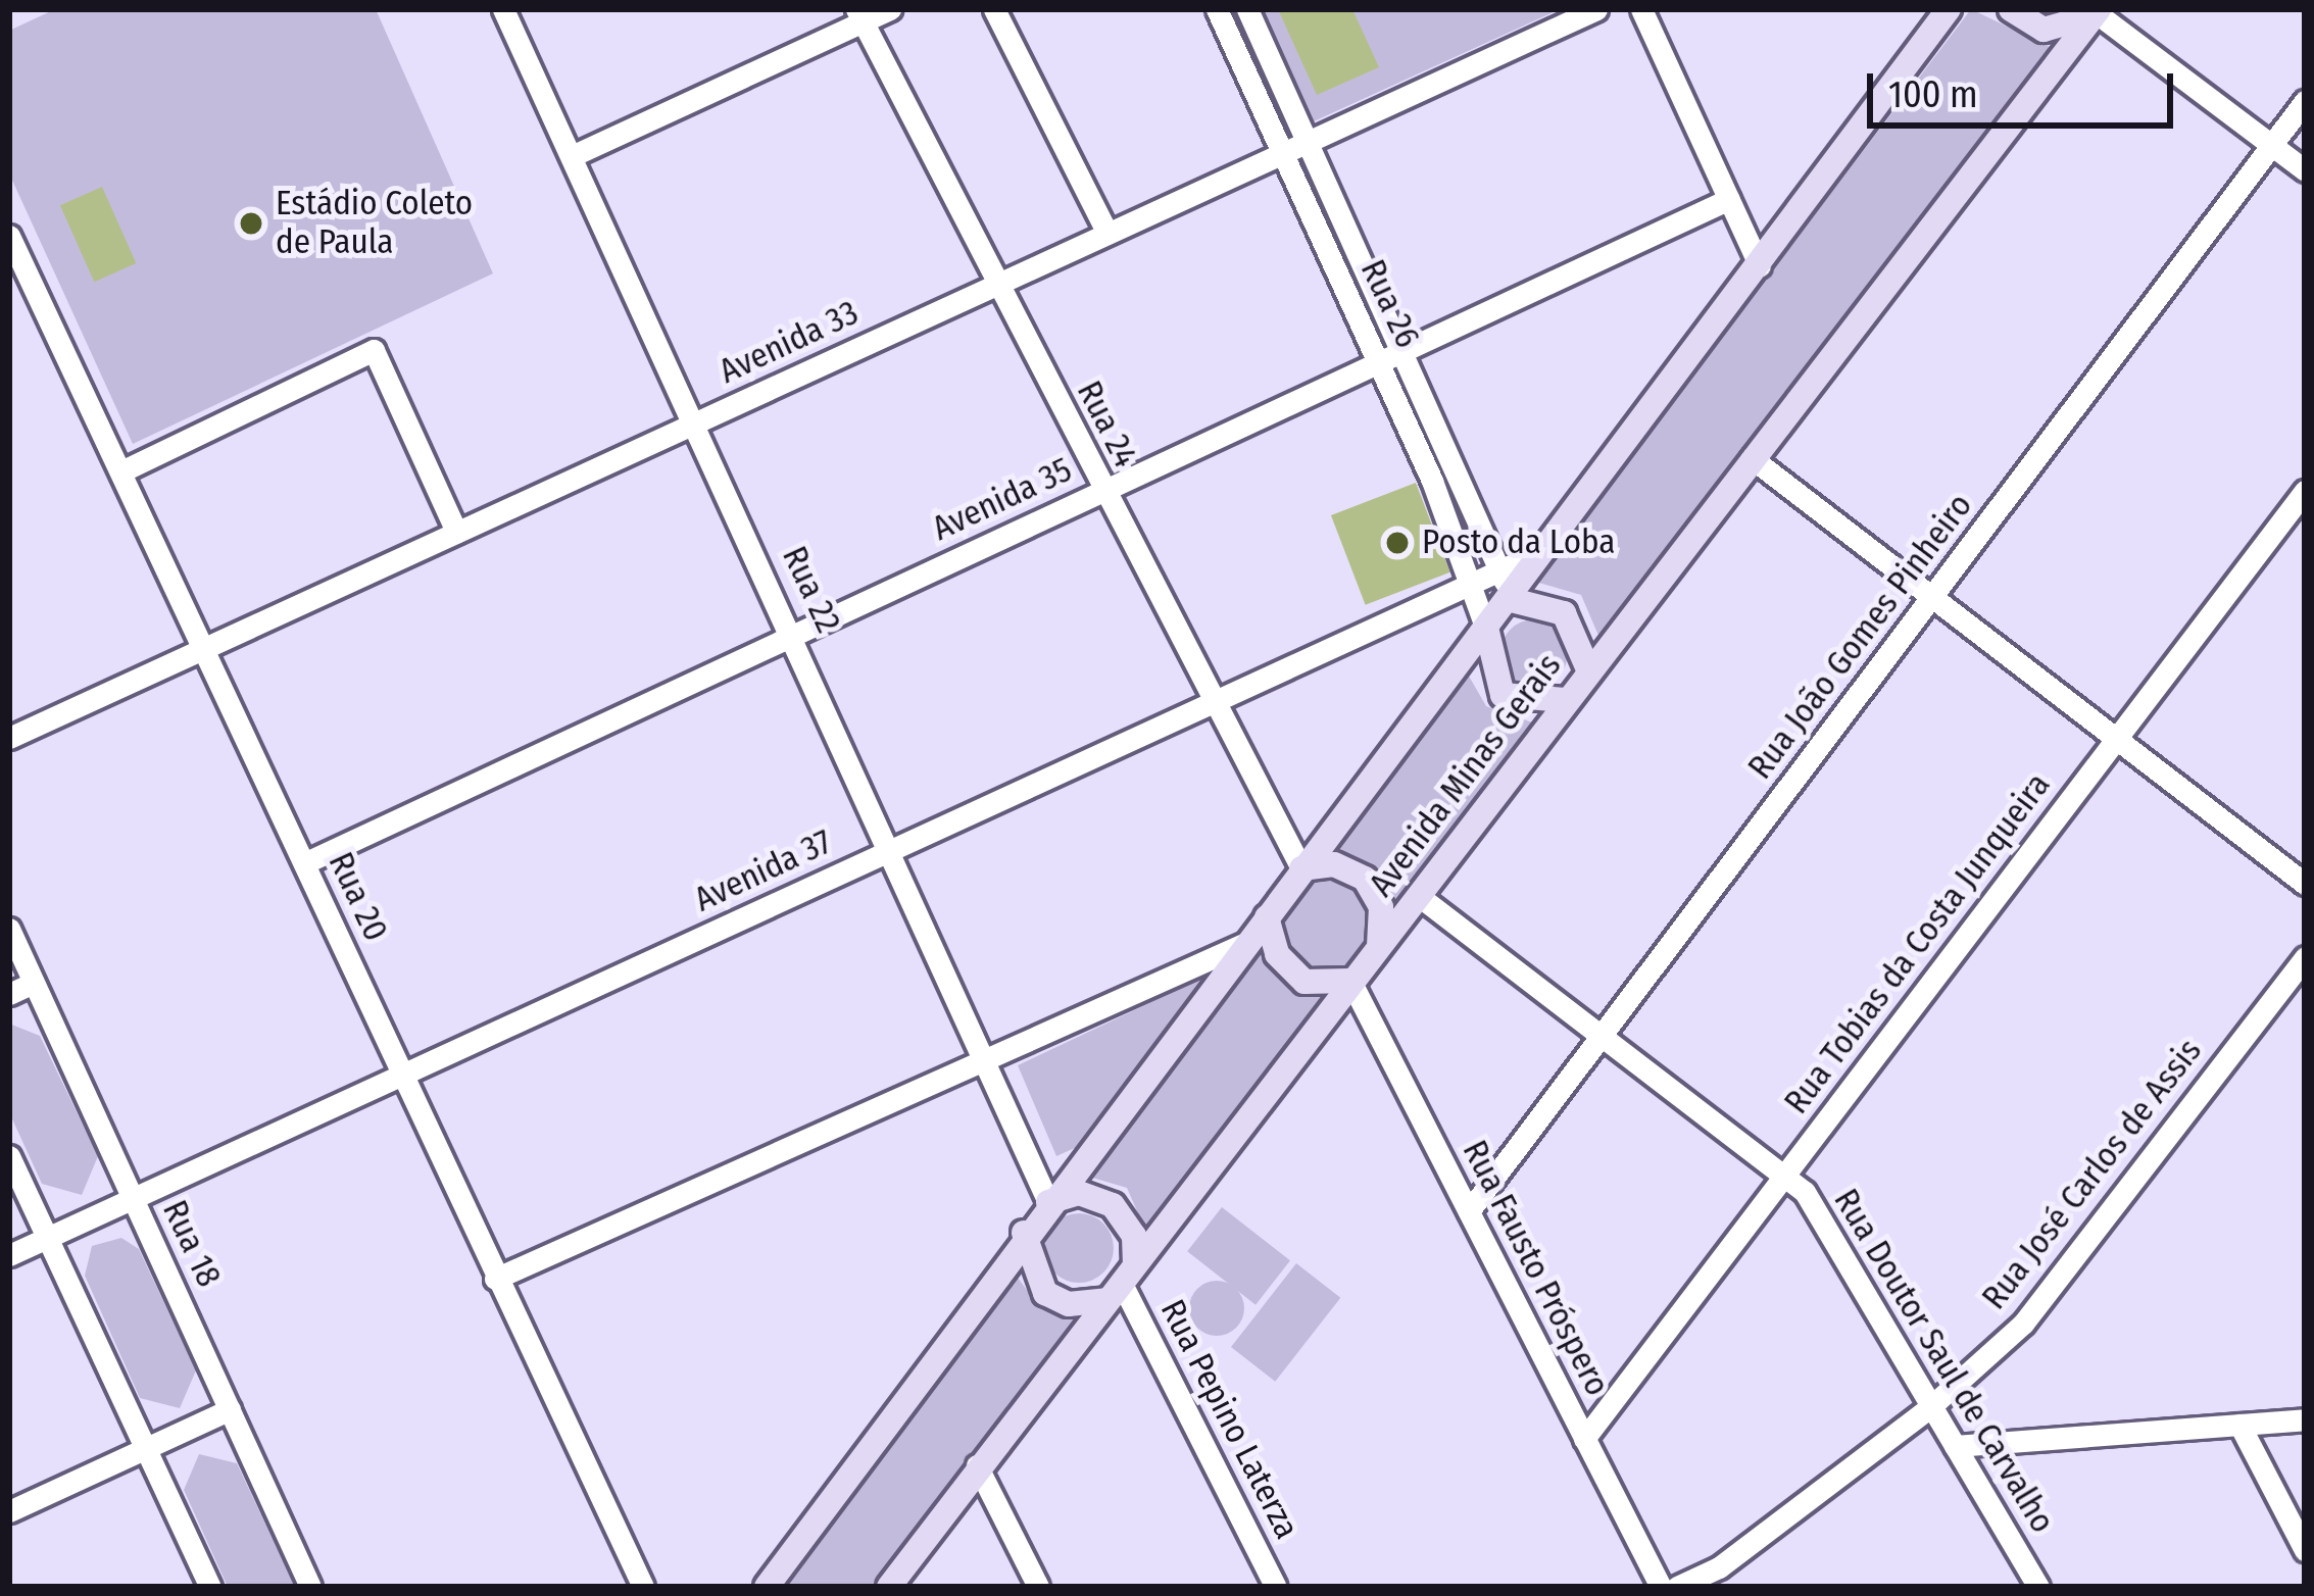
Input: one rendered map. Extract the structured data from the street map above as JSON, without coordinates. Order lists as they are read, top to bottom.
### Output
{
  "streets": {
    "main road": ["Avenida Minas Gerais"],
    "street": [
      "Rua 26",
      "Avenida 33",
      "Rua 24",
      "Avenida 35",
      "Rua 22",
      "Rua João Gomes Pinheiro",
      "Avenida 37",
      "Rua 20",
      "Rua Tobias da Costa Junqueira",
      "Rua José Carlos de Assis",
      "Rua 18",
      "Rua Fausto Próspero",
      "Rua Doutor Saul de Carvalho",
      "Rua Pepino Laterza"
    ]
  },
  "crossings": [
    ["Rua 26", "Avenida 33"],
    ["Rua 26", "Avenida 35"],
    ["Rua 26", "Avenida Minas Gerais"],
    ["Rua 26", "Avenida 37"],
    ["Avenida 33", "Rua 24"],
    ["Avenida 33", "Rua 22"],
    ["Avenida 33", "Rua 20"],
    ["Rua 24", "Avenida 35"],
    ["Rua 24", "Avenida Minas Gerais"],
    ["Rua 24", "Avenida 37"],
    ["Rua 24", "Rua Fausto Próspero"],
    ["Avenida 35", "Rua 22"],
    ["Avenida 35", "Rua 20"],
    ["Rua 22", "Avenida Minas Gerais"],
    ["Rua 22", "Avenida 37"],
    ["Rua 22", "Rua Pepino Laterza"],
    ["Rua João Gomes Pinheiro", "Rua Fausto Próspero"],
    ["Avenida Minas Gerais", "Avenida 37"],
    ["Avenida Minas Gerais", "Rua Fausto Próspero"],
    ["Avenida Minas Gerais", "Rua Pepino Laterza"],
    ["Avenida 37", "Rua 20"],
    ["Avenida 37", "Rua 18"],
    ["Rua Tobias da Costa Junqueira", "Rua Fausto Próspero"],
    ["Rua Tobias da Costa Junqueira", "Rua Doutor Saul de Carvalho"],
    ["Rua José Carlos de Assis", "Rua Doutor Saul de Carvalho"]
  ],
  "places": ["Estádio Coleto de Paula", "Posto da Loba"],
  "scale_bar": "100 m"
}
